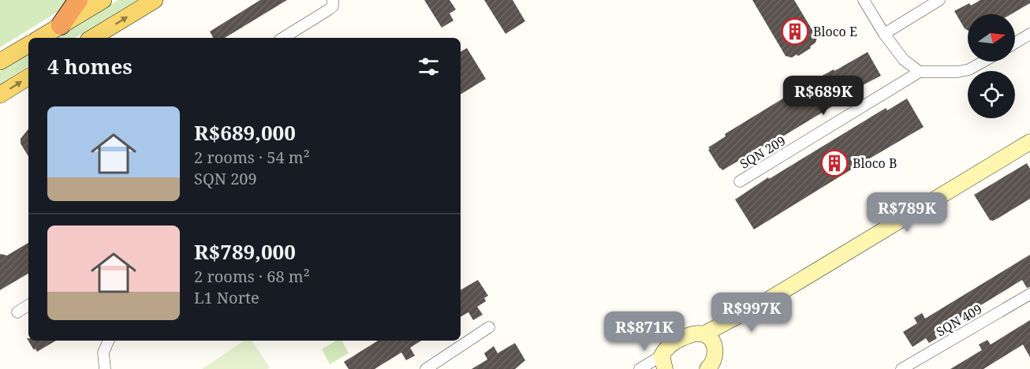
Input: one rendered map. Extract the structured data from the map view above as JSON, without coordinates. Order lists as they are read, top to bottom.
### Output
{
  "streets": {
    "street": ["SQN 209", "SQN 409"]
  },
  "places": {
    "building": ["Bloco E", "Bloco B"]
  },
  "north": "right",
  "page": {
    "heading": "4 homes",
    "price": [
      "R$689K",
      "R$789K",
      "R$997K",
      "R$871K"
    ],
    "list": [
      {
        "name": "R$689,000",
        "note": "2 rooms · 54 m² · SQN 209"
      },
      {
        "name": "R$789,000",
        "note": "2 rooms · 68 m² · L1 Norte"
      }
    ]
  }
}
